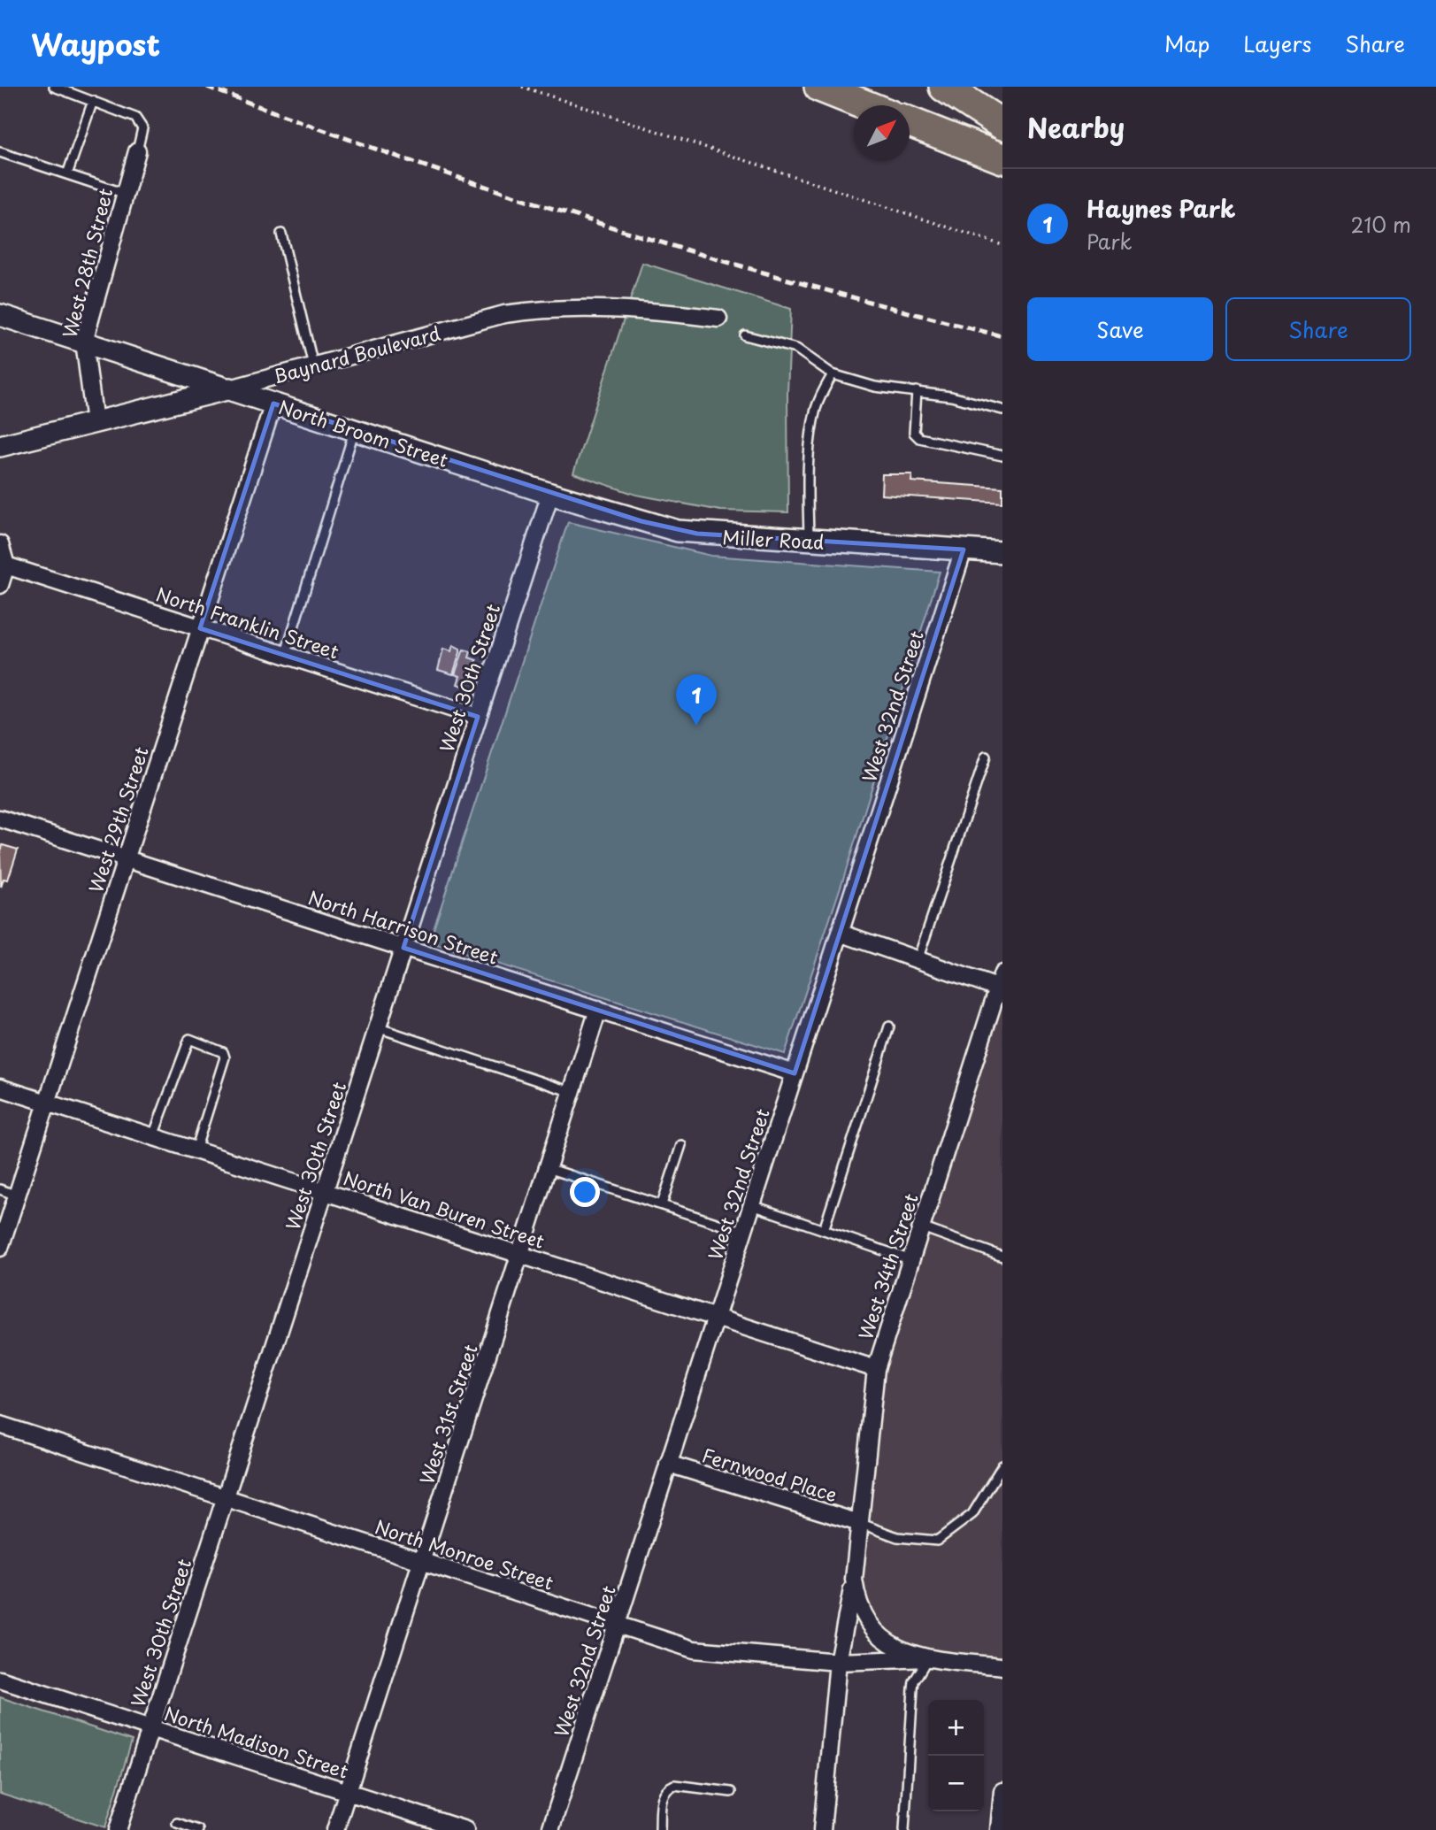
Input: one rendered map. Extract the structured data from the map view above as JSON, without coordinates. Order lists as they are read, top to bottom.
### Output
{
  "streets": {
    "street": [
      "West 28th Street",
      "Baynard Boulevard",
      "North Broom Street",
      "Miller Road",
      "North Franklin Street",
      "West 30th Street",
      "West 32nd Street",
      "West 29th Street",
      "North Harrison Street",
      "North Van Buren Street",
      "West 34th Street",
      "West 31st Street",
      "Fernwood Place",
      "North Monroe Street",
      "North Madison Street"
    ]
  },
  "crossings": [
    ["West 28th Street", "Baynard Boulevard"],
    ["West 28th Street", "North Broom Street"],
    ["Baynard Boulevard", "North Broom Street"],
    ["North Broom Street", "Miller Road"],
    ["North Broom Street", "West 30th Street"],
    ["North Broom Street", "West 29th Street"],
    ["Miller Road", "West 30th Street"],
    ["Miller Road", "West 32nd Street"],
    ["North Franklin Street", "West 30th Street"],
    ["North Franklin Street", "West 29th Street"],
    ["West 30th Street", "North Harrison Street"],
    ["West 30th Street", "North Van Buren Street"],
    ["West 30th Street", "North Monroe Street"],
    ["West 30th Street", "North Madison Street"],
    ["West 32nd Street", "North Harrison Street"],
    ["West 32nd Street", "North Van Buren Street"],
    ["West 32nd Street", "Fernwood Place"],
    ["West 32nd Street", "North Monroe Street"],
    ["West 29th Street", "North Harrison Street"],
    ["West 29th Street", "North Van Buren Street"],
    ["North Harrison Street", "West 31st Street"],
    ["North Van Buren Street", "West 34th Street"],
    ["North Van Buren Street", "West 31st Street"],
    ["West 34th Street", "Fernwood Place"],
    ["West 34th Street", "North Monroe Street"],
    ["West 31st Street", "North Monroe Street"],
    ["West 31st Street", "North Madison Street"]
  ],
  "north": "top right",
  "page": {
    "header": "Waypost",
    "nav": ["Map", "Layers", "Share"],
    "heading": "Nearby",
    "list": [
      {
        "mark": "1",
        "name": "Haynes Park",
        "note": "Park",
        "value": "210 m"
      }
    ],
    "buttons": ["Save", "Share"],
    "pins": "1",
    "map_buttons": ["+", "−"]
  }
}
